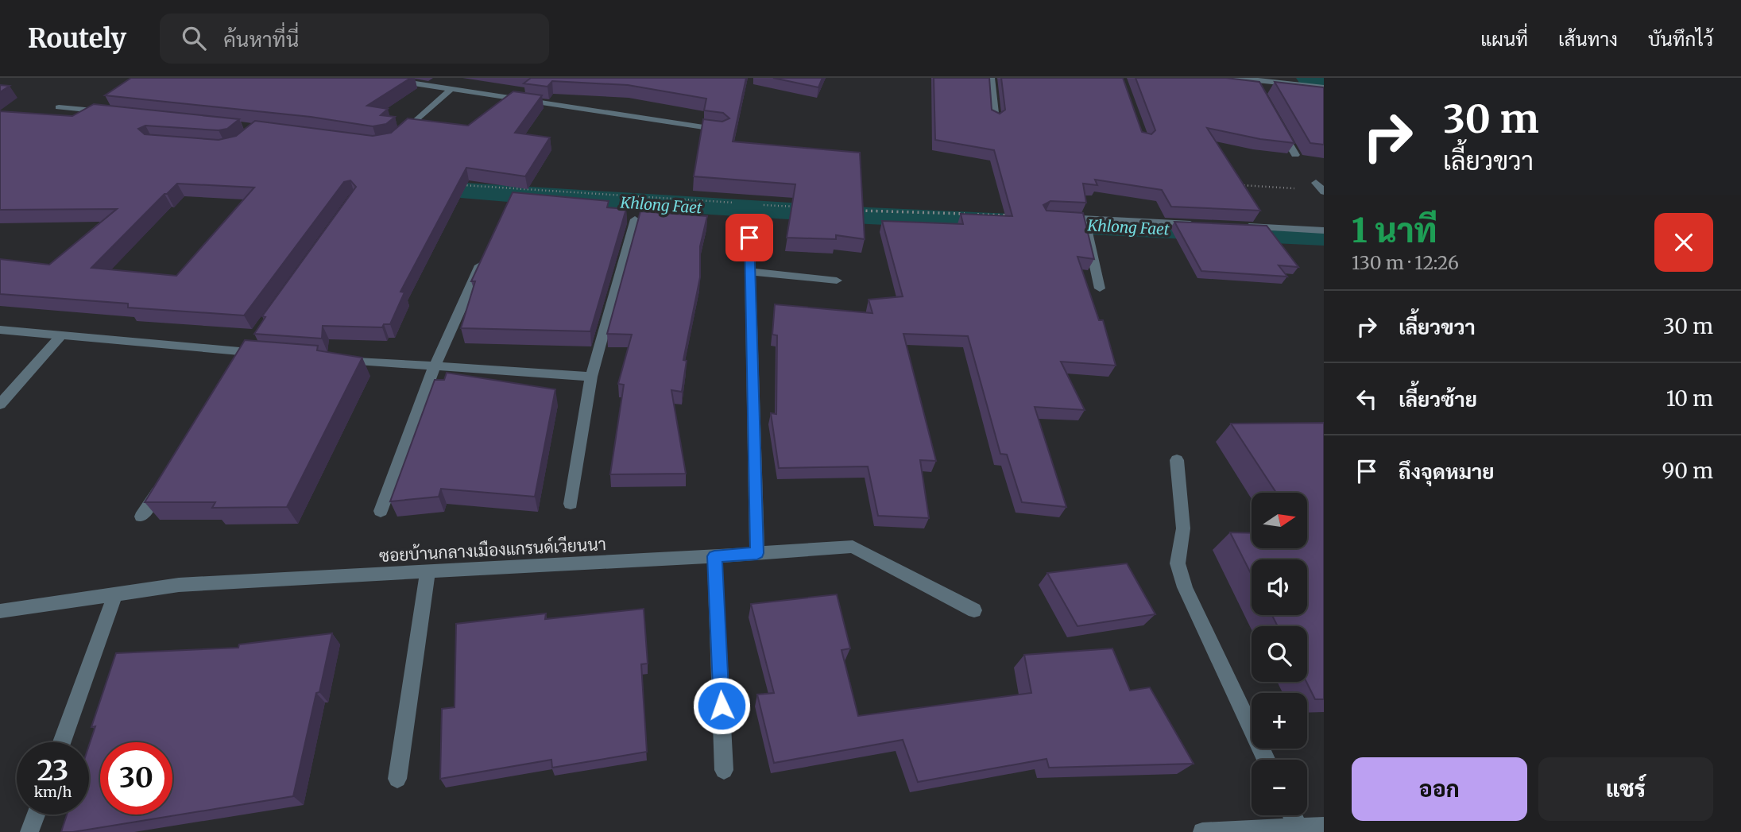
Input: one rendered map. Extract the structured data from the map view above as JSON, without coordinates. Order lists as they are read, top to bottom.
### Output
{
  "streets": {
    "street": ["ซอยบ้านกลางเมืองแกรนด์เวียนนา"]
  },
  "water": ["Khlong Faet"],
  "north": "right",
  "page": {
    "header": "Routely",
    "search": "ค้นหาที่นี่",
    "nav": ["แผนที่", "เส้นทาง", "บันทึกไว้"],
    "turn": ["30 m", "เลี้ยวขวา"],
    "heading": ["1 นาที", "130 m · 12:26"],
    "list": [
      {
        "name": "เลี้ยวขวา",
        "value": "30 m"
      },
      {
        "name": "เลี้ยวซ้าย",
        "value": "10 m"
      },
      {
        "name": "ถึงจุดหมาย",
        "value": "90 m"
      }
    ],
    "map_buttons": ["+", "−"],
    "speed": "23 km/h",
    "limit": "30",
    "buttons": ["ออก", "แชร์"]
  }
}
